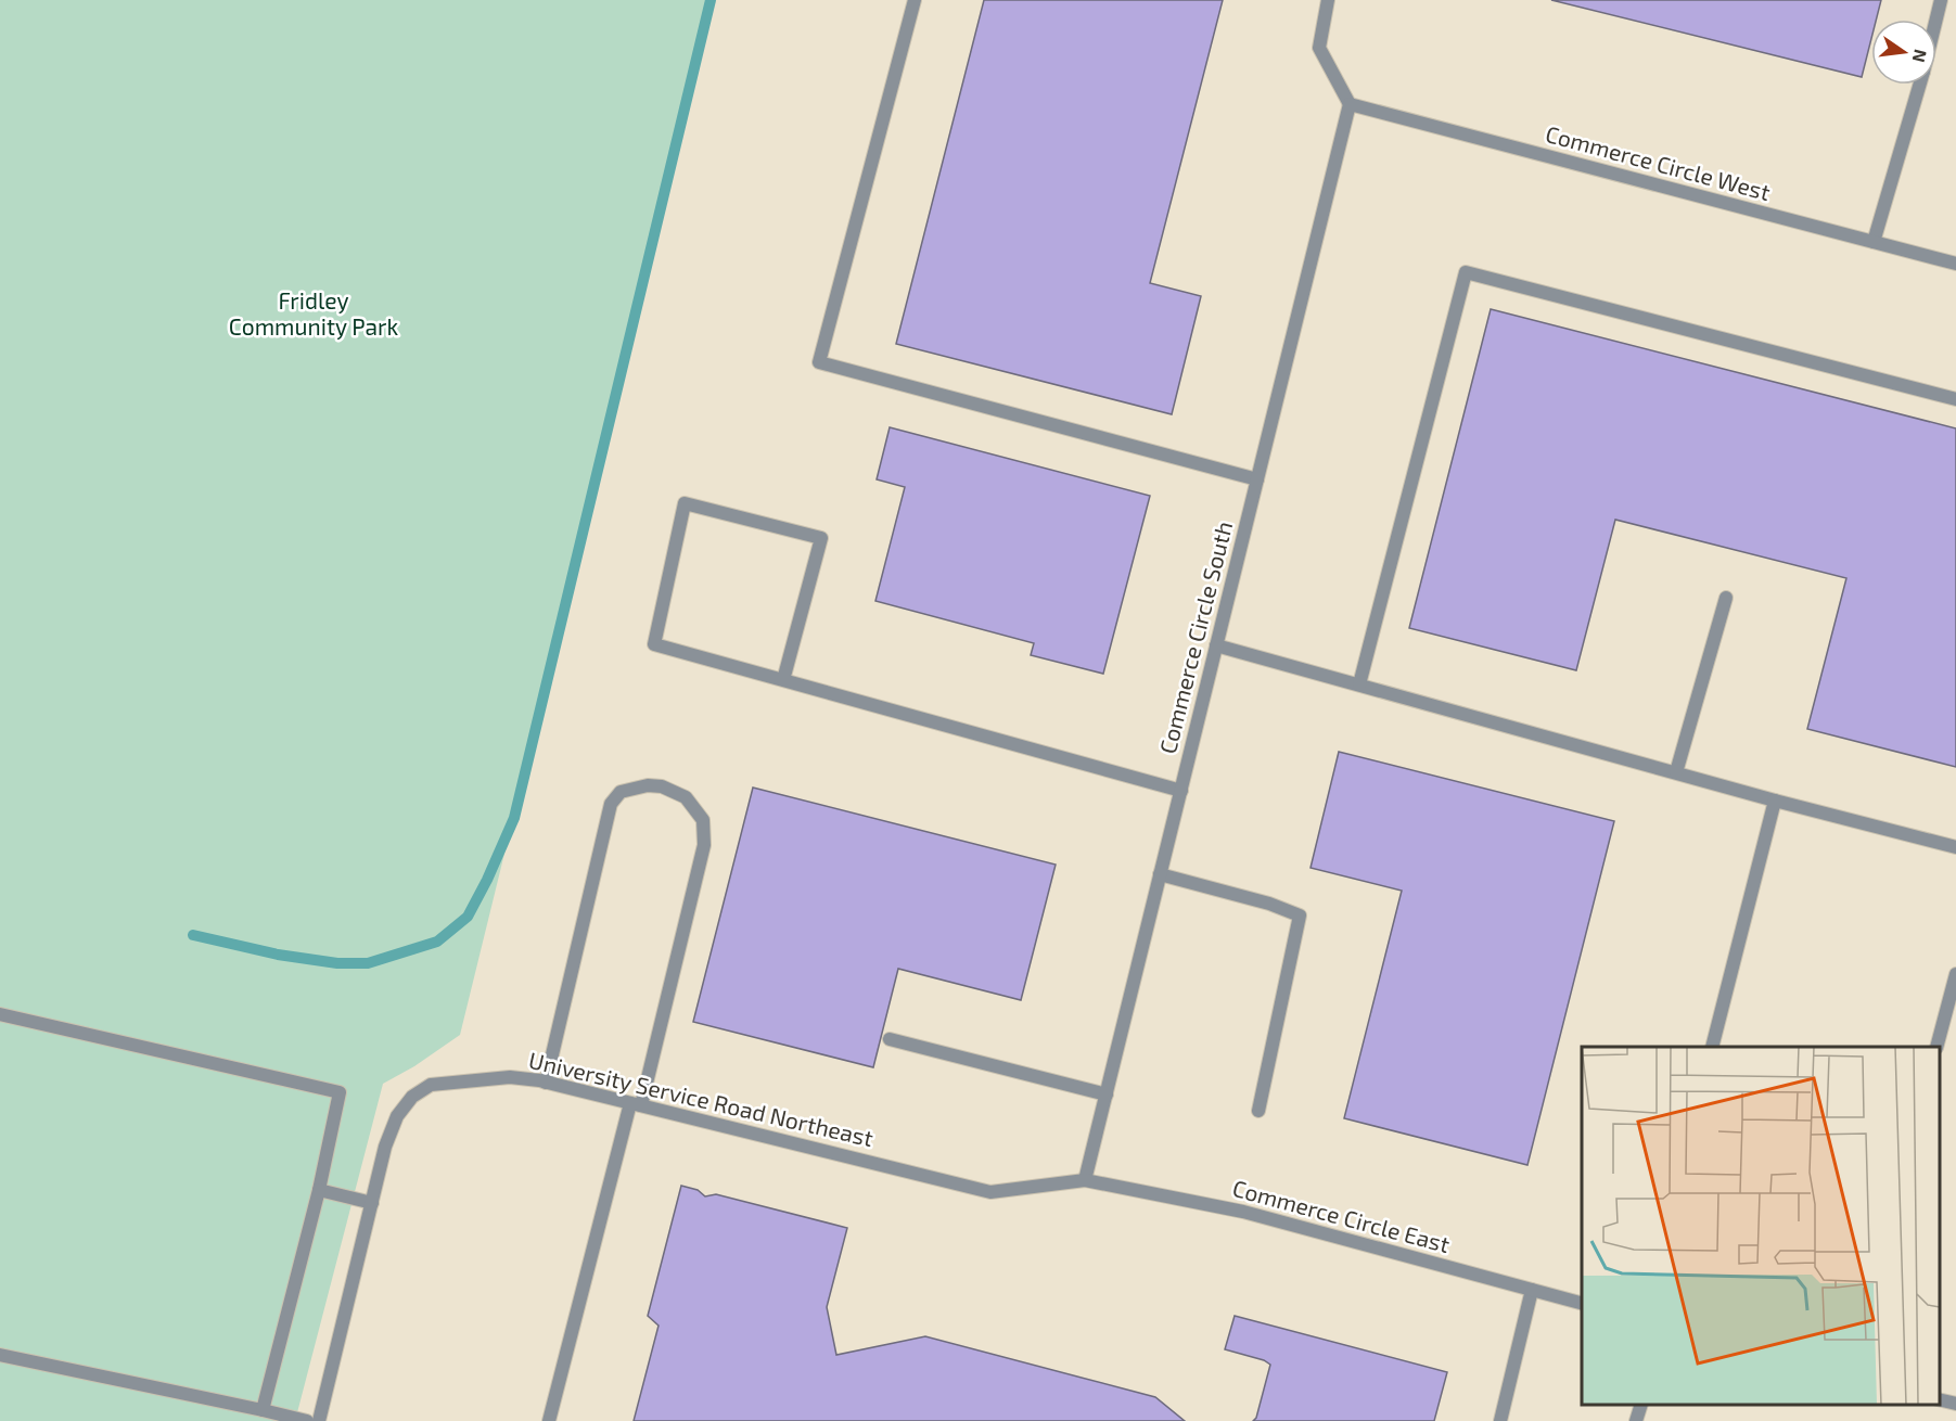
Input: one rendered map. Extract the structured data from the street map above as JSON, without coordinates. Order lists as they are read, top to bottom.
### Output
{
  "streets": {
    "street": [
      "Commerce Circle West",
      "Commerce Circle South",
      "University Service Road Northeast",
      "Commerce Circle East"
    ]
  },
  "crossings": [
    ["Commerce Circle West", "Commerce Circle South"],
    ["Commerce Circle South", "University Service Road Northeast"],
    ["Commerce Circle South", "Commerce Circle East"],
    ["University Service Road Northeast", "Commerce Circle East"]
  ],
  "parks": ["Fridley Community Park"],
  "north": "right"
}
